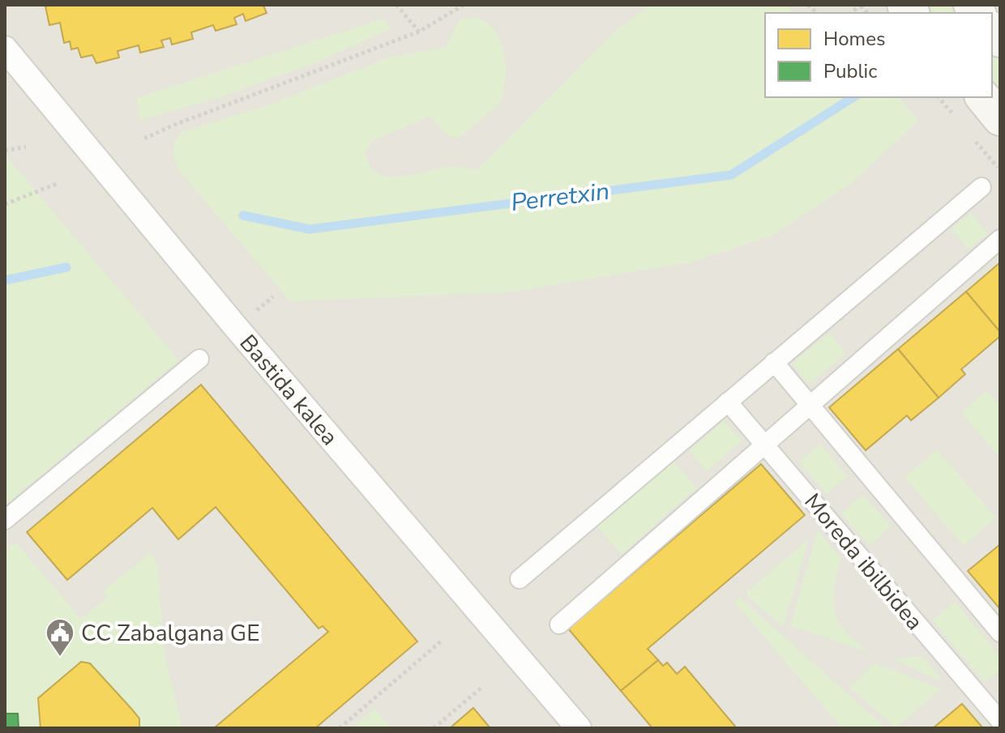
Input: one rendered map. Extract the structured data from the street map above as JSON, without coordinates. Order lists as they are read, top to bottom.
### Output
{
  "streets": {
    "street": ["Bastida kalea", "Moreda ibilbidea"]
  },
  "water": ["Perretxin"],
  "places": {
    "public building": ["CC Zabalgana GE"]
  },
  "legend": ["Homes", "Public"]
}
